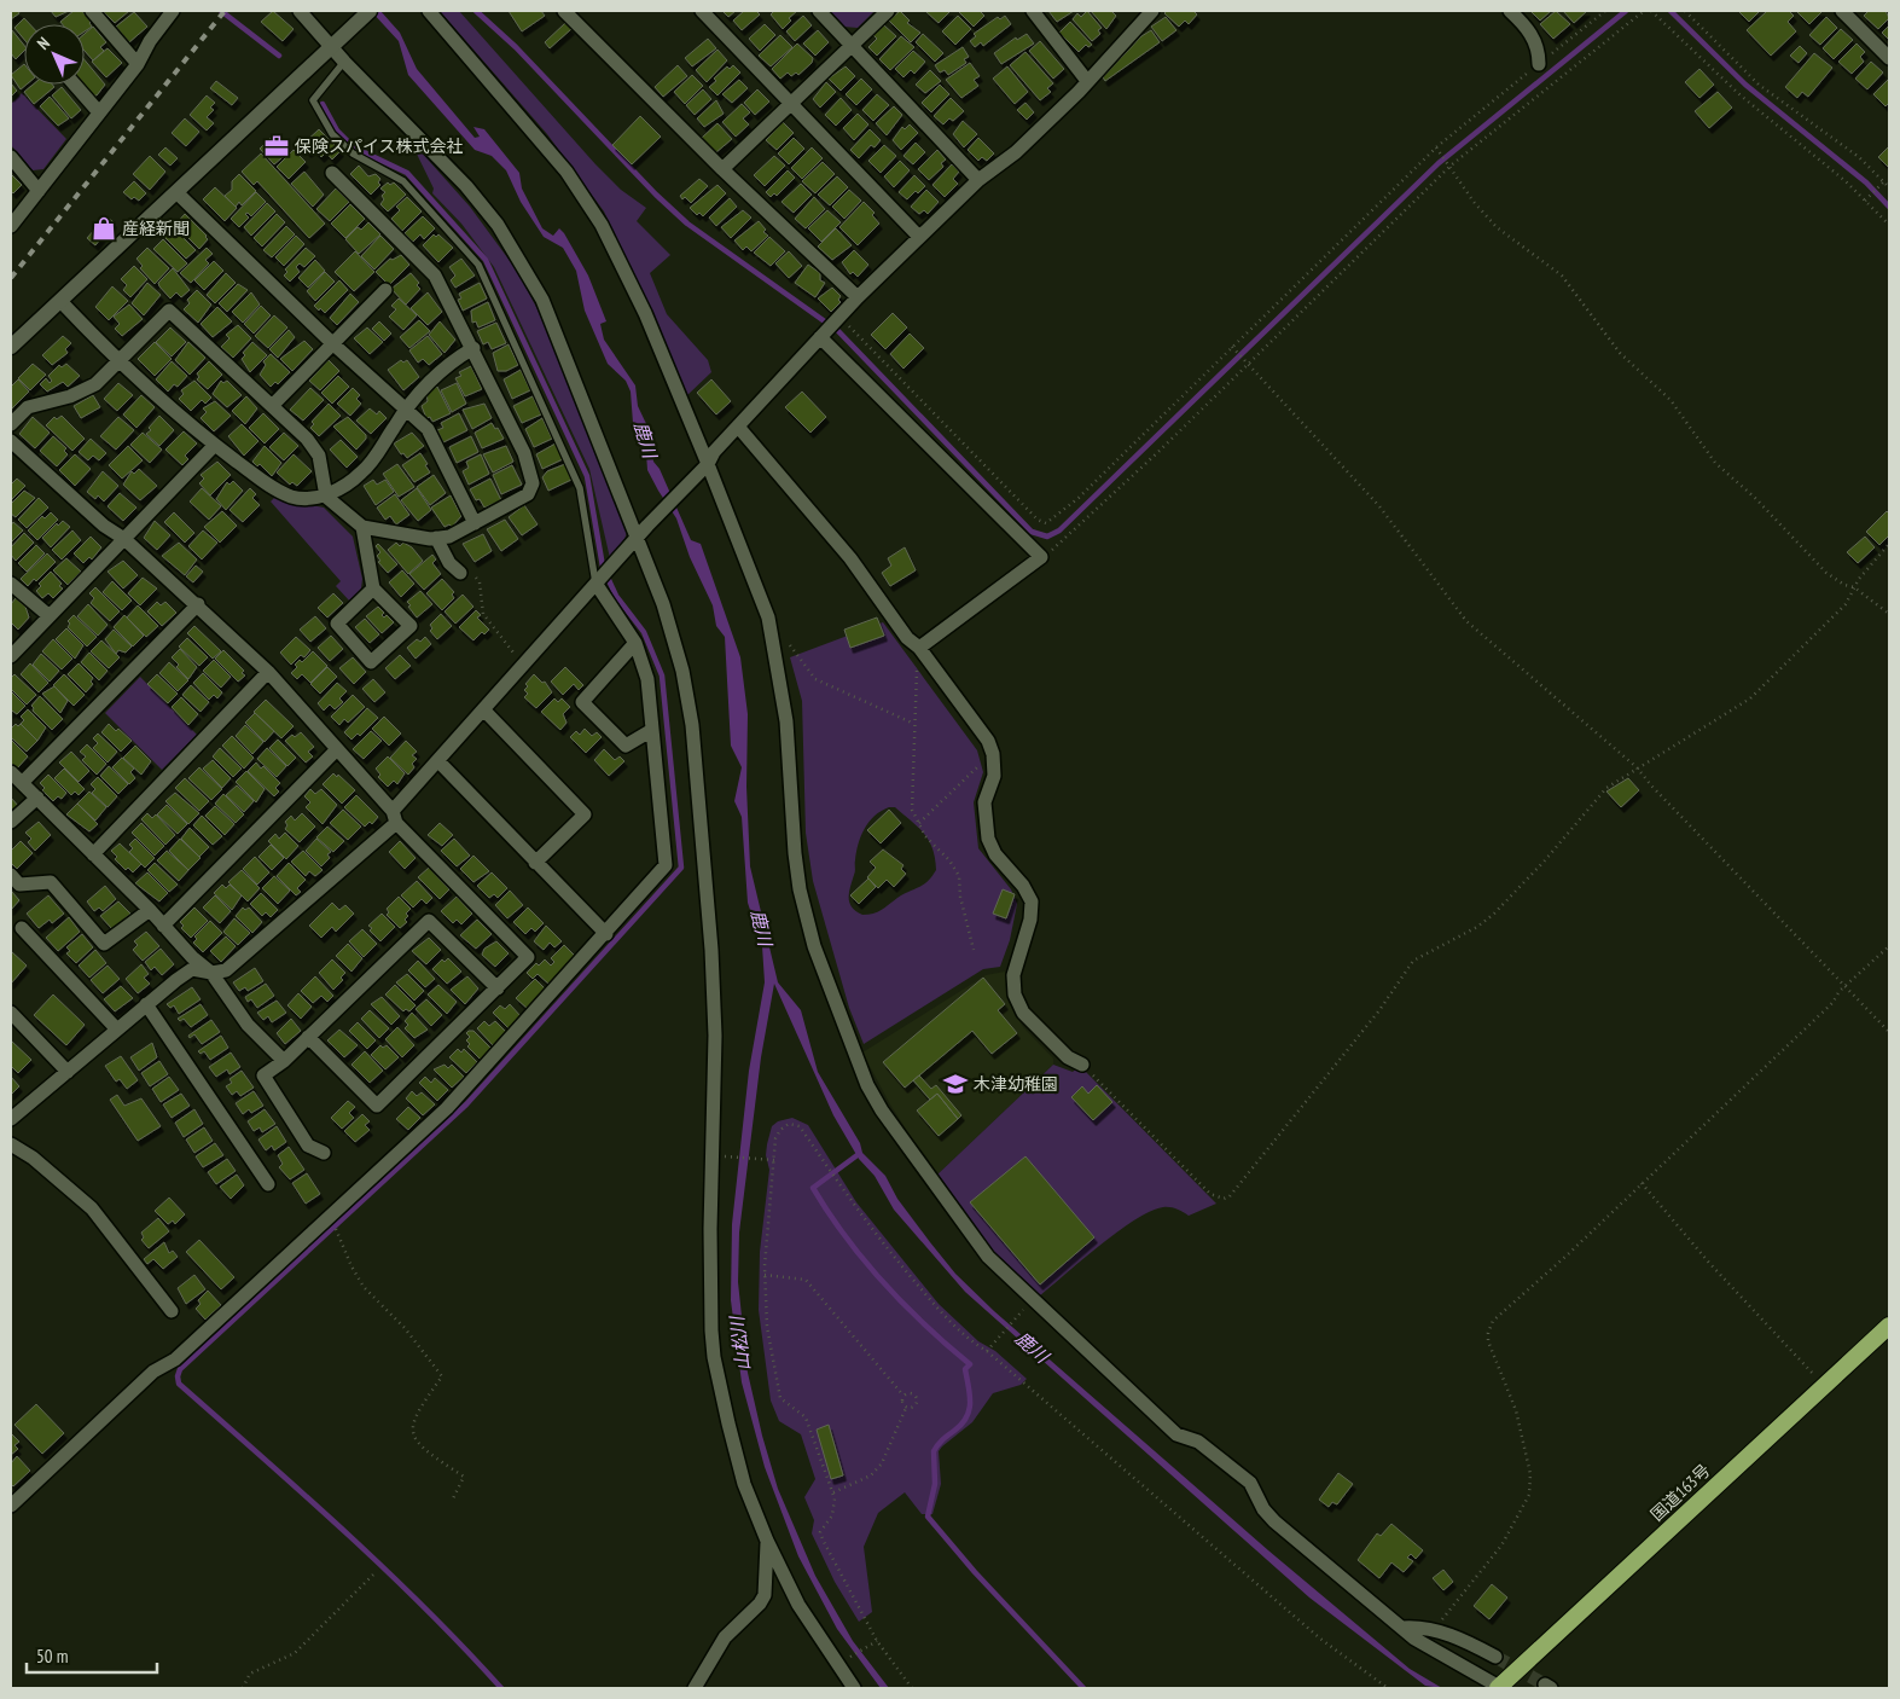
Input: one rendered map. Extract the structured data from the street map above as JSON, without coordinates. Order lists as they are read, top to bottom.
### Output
{
  "streets": {
    "highway": ["国道163号"]
  },
  "water": ["鹿川", "山松川"],
  "places": {
    "office": ["保険スパイス株式会社"],
    "shop": ["産経新聞"],
    "school or university": ["木津幼稚園"]
  },
  "scale_bar": "50 m",
  "north": "top left"
}
